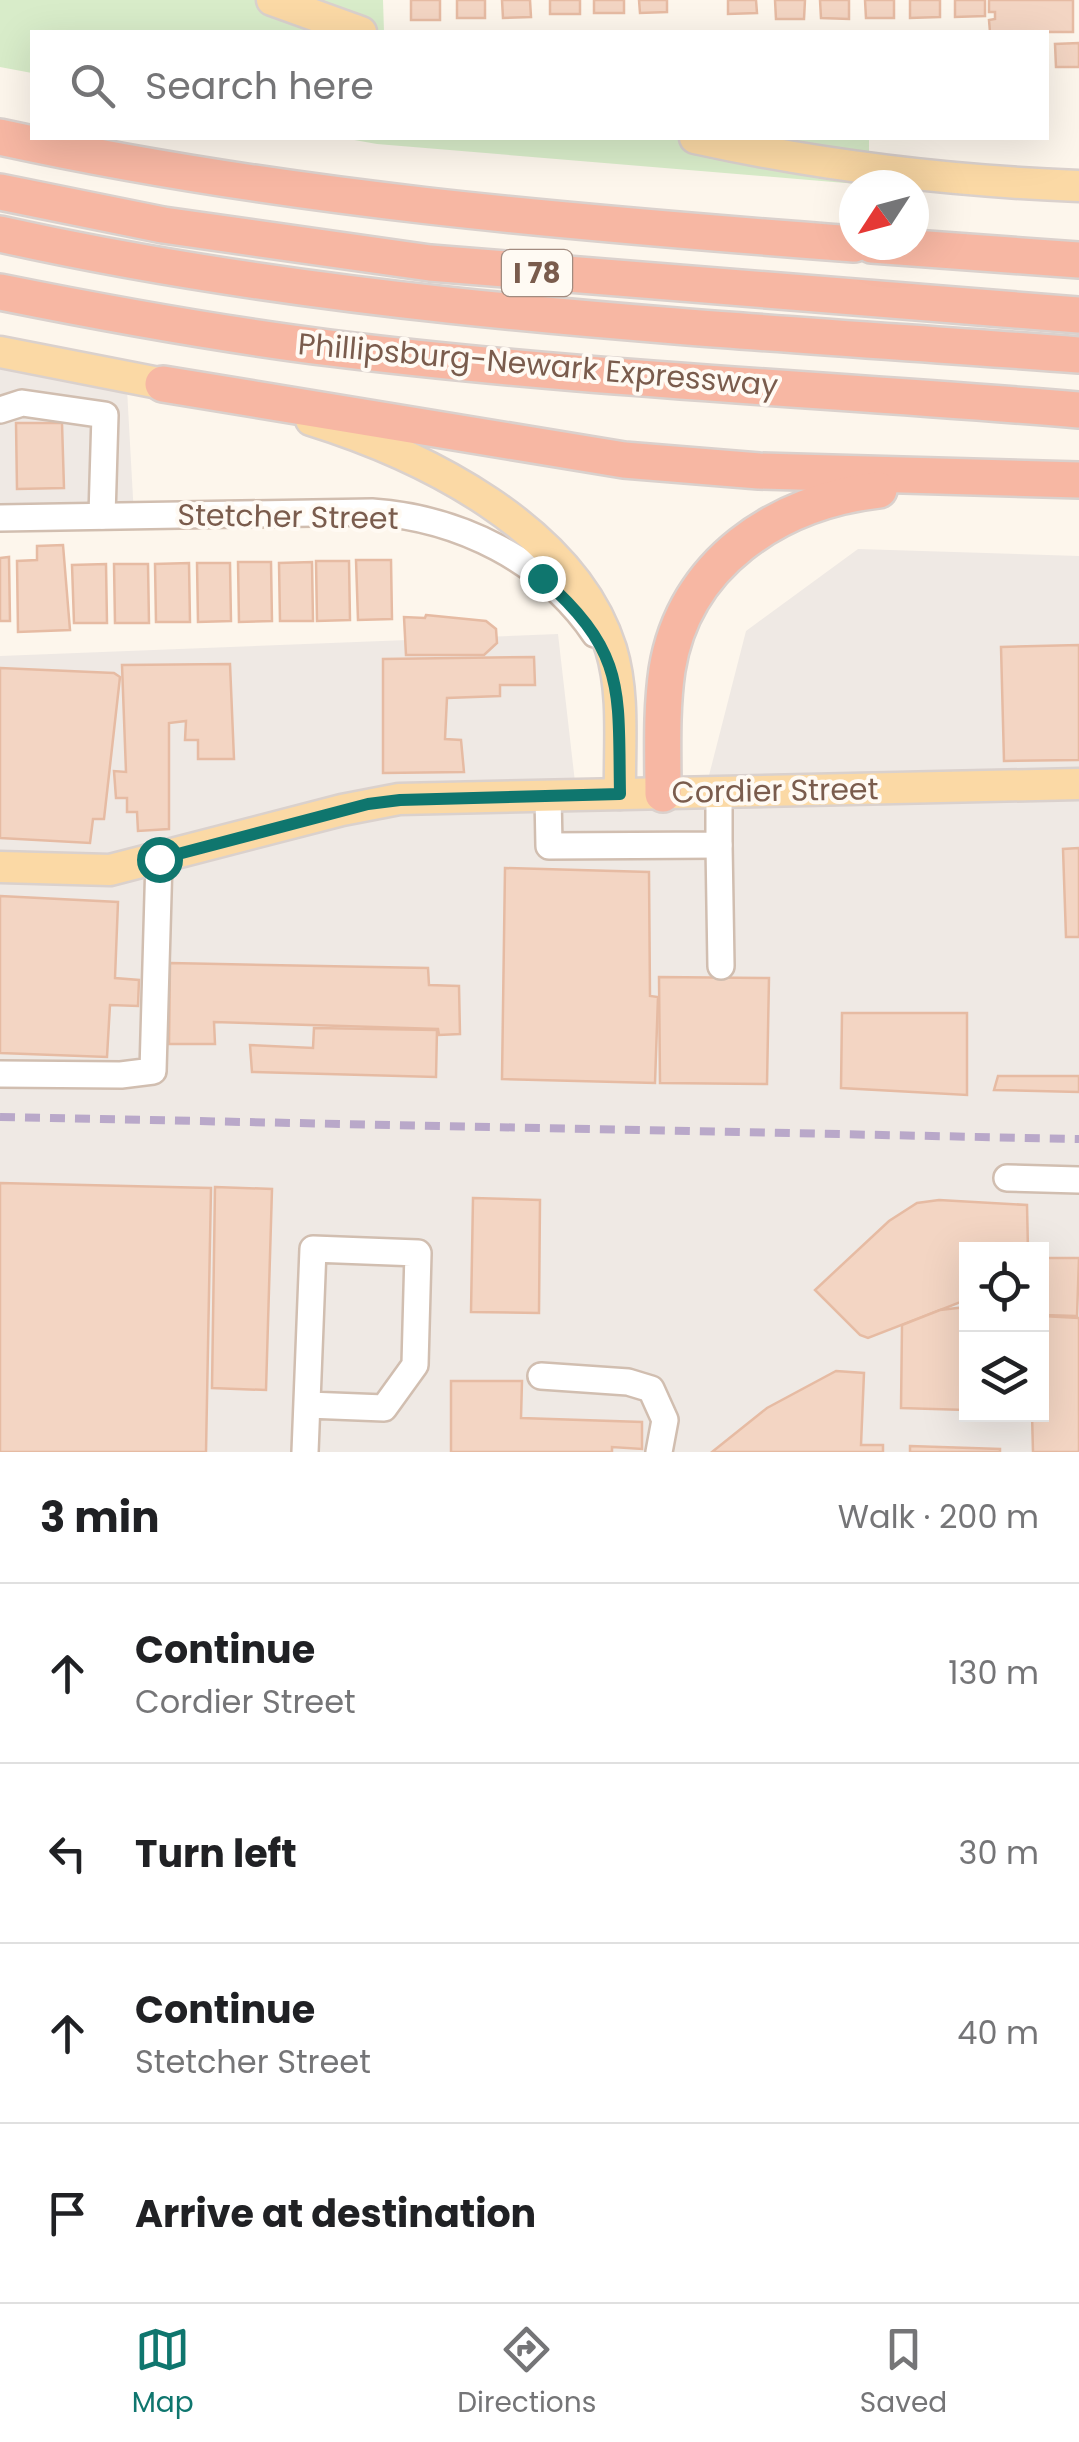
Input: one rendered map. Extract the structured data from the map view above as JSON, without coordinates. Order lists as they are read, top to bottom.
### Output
{
  "streets": {
    "highway": ["I 78", "Phillipsburg-Newark Expressway"],
    "main road": ["Cordier Street"],
    "street": ["Stetcher Street"]
  },
  "north": "bottom left",
  "page": {
    "search": "Search here",
    "heading": ["3 min", "Walk · 200 m"],
    "list": [
      ["Continue", "Cordier Street", "130 m"],
      ["Turn left", "30 m"],
      ["Continue", "Stetcher Street", "40 m"],
      "Arrive at destination"
    ],
    "nav": ["Map", "Directions", "Saved"]
  }
}
